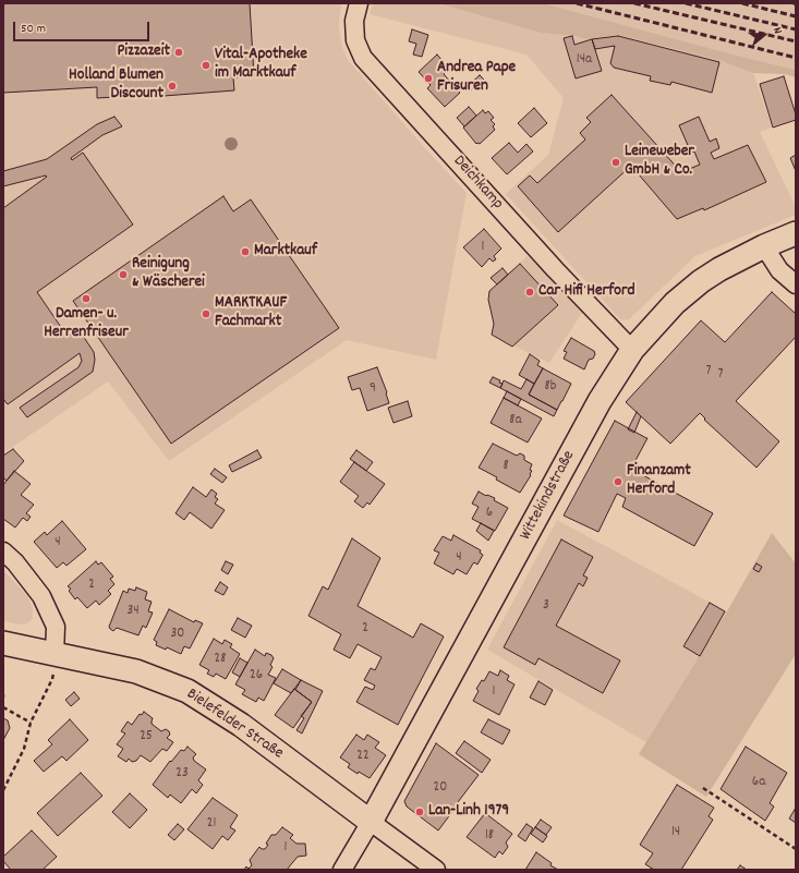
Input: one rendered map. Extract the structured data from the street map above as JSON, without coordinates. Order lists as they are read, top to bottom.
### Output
{
  "streets": {
    "street": ["Deichkamp", "Wittekindstraße", "Bielefelder Straße"]
  },
  "crossings": [
    ["Deichkamp", "Wittekindstraße"],
    ["Wittekindstraße", "Bielefelder Straße"]
  ],
  "places": [
    "Pizzazeit",
    "Vital-Apotheke im Marktkauf",
    "Andrea Pape Frisuren",
    "Holland Blumen Discount",
    "Leineweber GmbH & Co.",
    "Marktkauf",
    "Reinigung & Wäscherei",
    "Car Hifi Herford",
    "Damen- u. Herrenfriseur",
    "MARKTKAUF Fachmarkt",
    "Finanzamt Herford",
    "Lan-Linh 1979"
  ],
  "house_numbers": [
    "14a",
    "1",
    "7",
    "7",
    "8b",
    "9",
    "8a",
    "8",
    "6",
    "4",
    "4",
    "2",
    "3",
    "34",
    "2",
    "30",
    "28",
    "26",
    "1",
    "25",
    "22",
    "23",
    "6a",
    "20",
    "21",
    "14",
    "18",
    "1"
  ],
  "scale_bar": "50 m",
  "north": "right"
}
